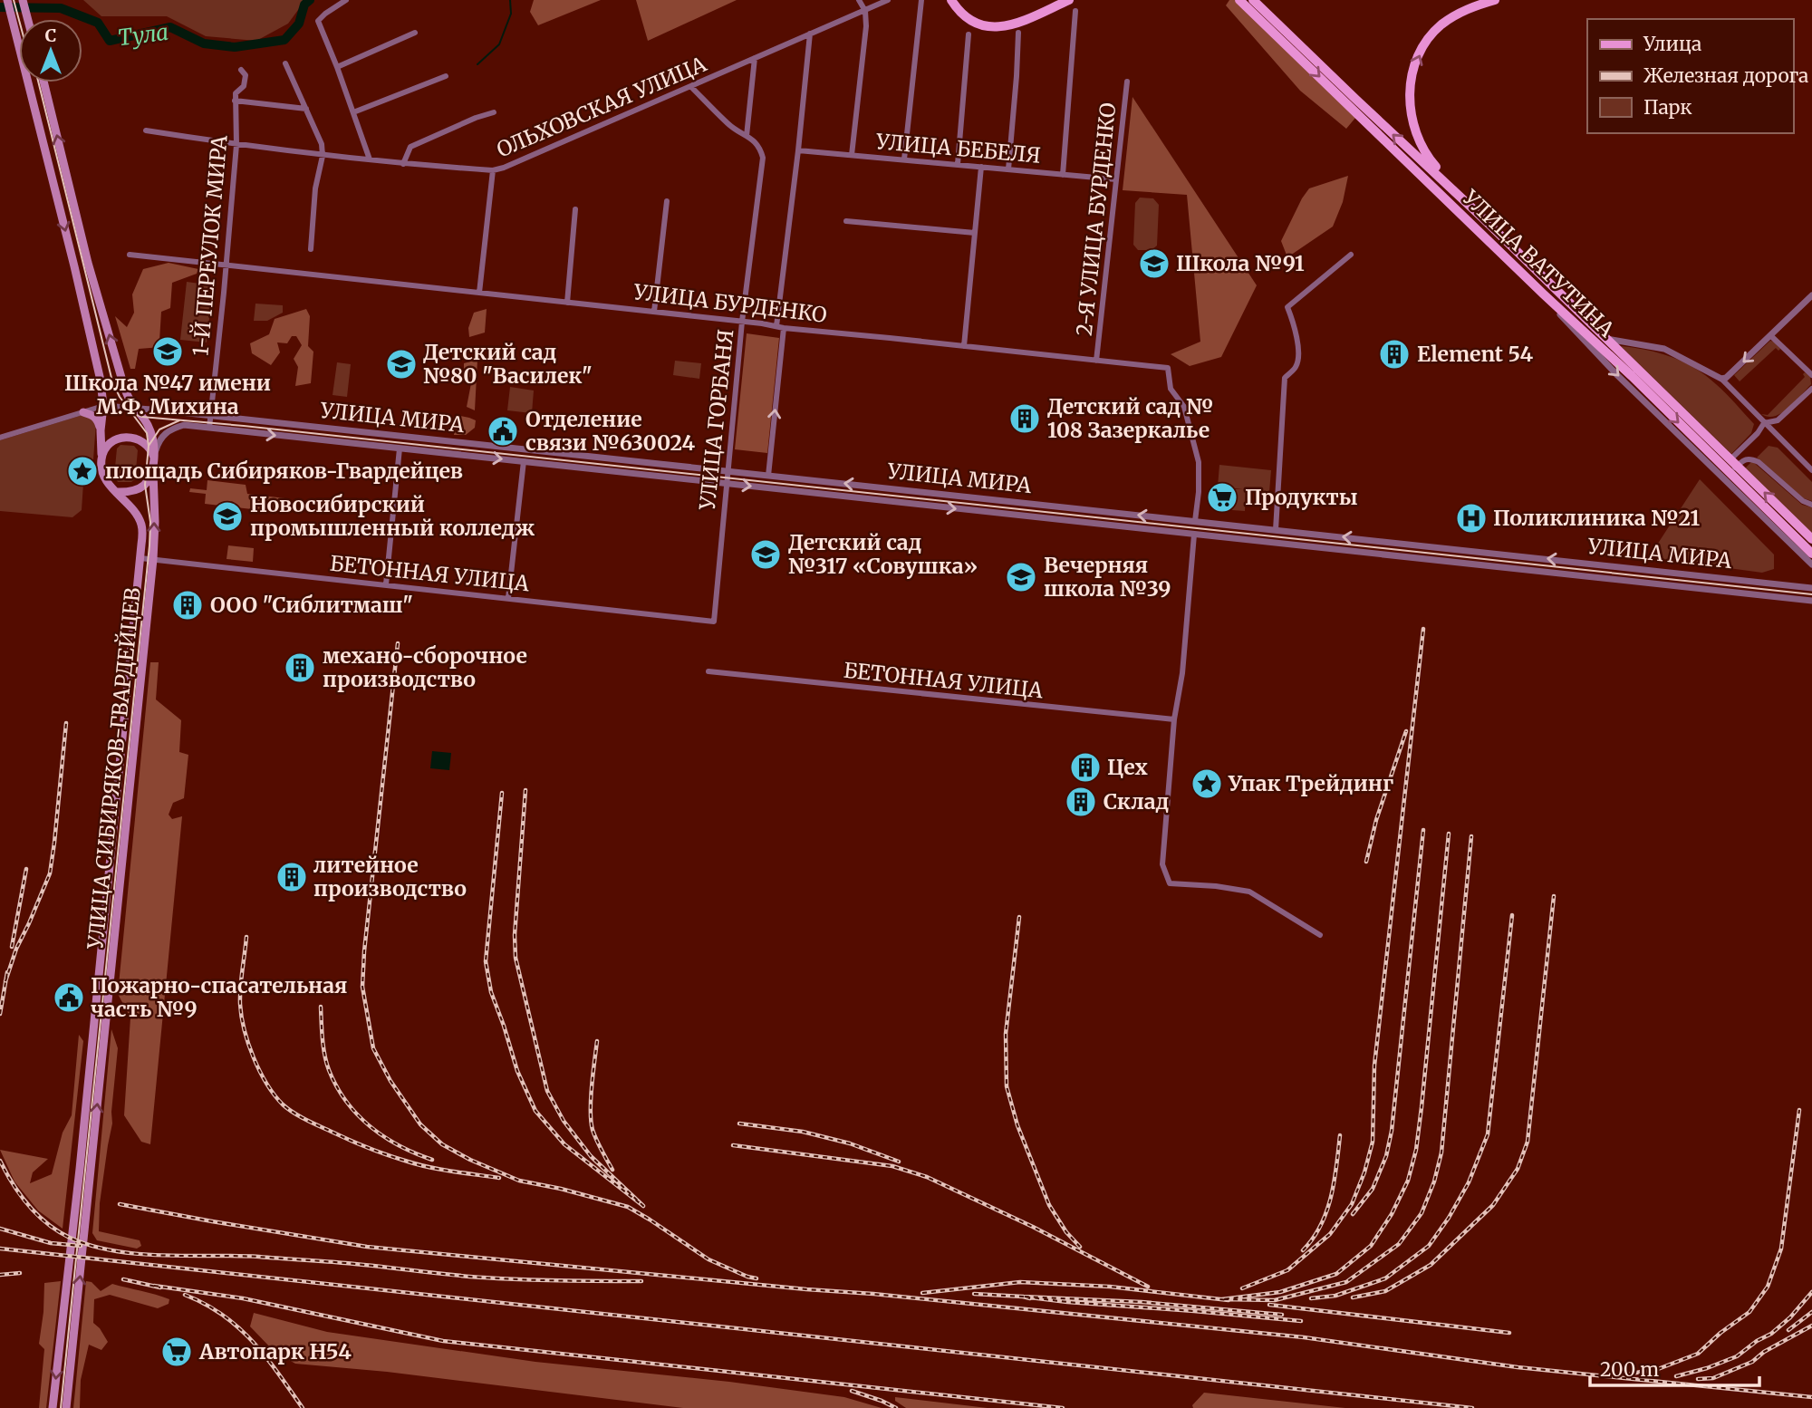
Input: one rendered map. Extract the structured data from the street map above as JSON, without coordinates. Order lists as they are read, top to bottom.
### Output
{
  "streets": {
    "main road": ["УЛИЦА ВАТУТИНА", "УЛИЦА СИБИРЯКОВ-ГВАРДЕЙЦЕВ"],
    "street": [
      "ОЛЬХОВСКАЯ УЛИЦА",
      "УЛИЦА БЕБЕЛЯ",
      "2-Я УЛИЦА БУРДЕНКО",
      "1-Й ПЕРЕУЛОК МИРА",
      "УЛИЦА БУРДЕНКО",
      "УЛИЦА МИРА",
      "УЛИЦА ГОРБАНЯ",
      "БЕТОННАЯ УЛИЦА"
    ]
  },
  "crossings": [
    ["ОЛЬХОВСКАЯ УЛИЦА", "1-Й ПЕРЕУЛОК МИРА"],
    ["УЛИЦА БЕБЕЛЯ", "2-Я УЛИЦА БУРДЕНКО"],
    ["2-Я УЛИЦА БУРДЕНКО", "УЛИЦА БУРДЕНКО"],
    ["1-Й ПЕРЕУЛОК МИРА", "УЛИЦА БУРДЕНКО"],
    ["1-Й ПЕРЕУЛОК МИРА", "УЛИЦА МИРА"],
    ["УЛИЦА БУРДЕНКО", "УЛИЦА МИРА"],
    ["УЛИЦА БУРДЕНКО", "УЛИЦА ГОРБАНЯ"],
    ["УЛИЦА МИРА", "УЛИЦА ГОРБАНЯ"],
    ["УЛИЦА ГОРБАНЯ", "БЕТОННАЯ УЛИЦА"],
    ["БЕТОННАЯ УЛИЦА", "УЛИЦА СИБИРЯКОВ-ГВАРДЕЙЦЕВ"]
  ],
  "water": ["Тула"],
  "places": {
    "school or university": [
      "Школа №91",
      "Школа №47 имени М.Ф. Михина",
      "Детский сад №80 \"Василек\"",
      "Новосибирский промышленный колледж",
      "Детский сад №317 «Совушка»",
      "Вечерняя школа №39"
    ],
    "building": [
      "Element 54",
      "Детский сад № 108 Зазеркалье",
      "ООО \"Сиблитмаш\"",
      "механо-сборочное производство",
      "Цех",
      "Склад",
      "литейное производство"
    ],
    "public building": ["Отделение связи №630024", "Пожарно-спасательная часть №9"],
    "place": ["площадь Сибиряков-Гвардейцев", "Упак Трейдинг"],
    "supermarket": ["Продукты", "Автопарк Н54"],
    "hospital": ["Поликлиника №21"]
  },
  "legend": ["Улица", "Железная дорога", "Парк"],
  "scale_bar": "200 m",
  "north": "top"
}
